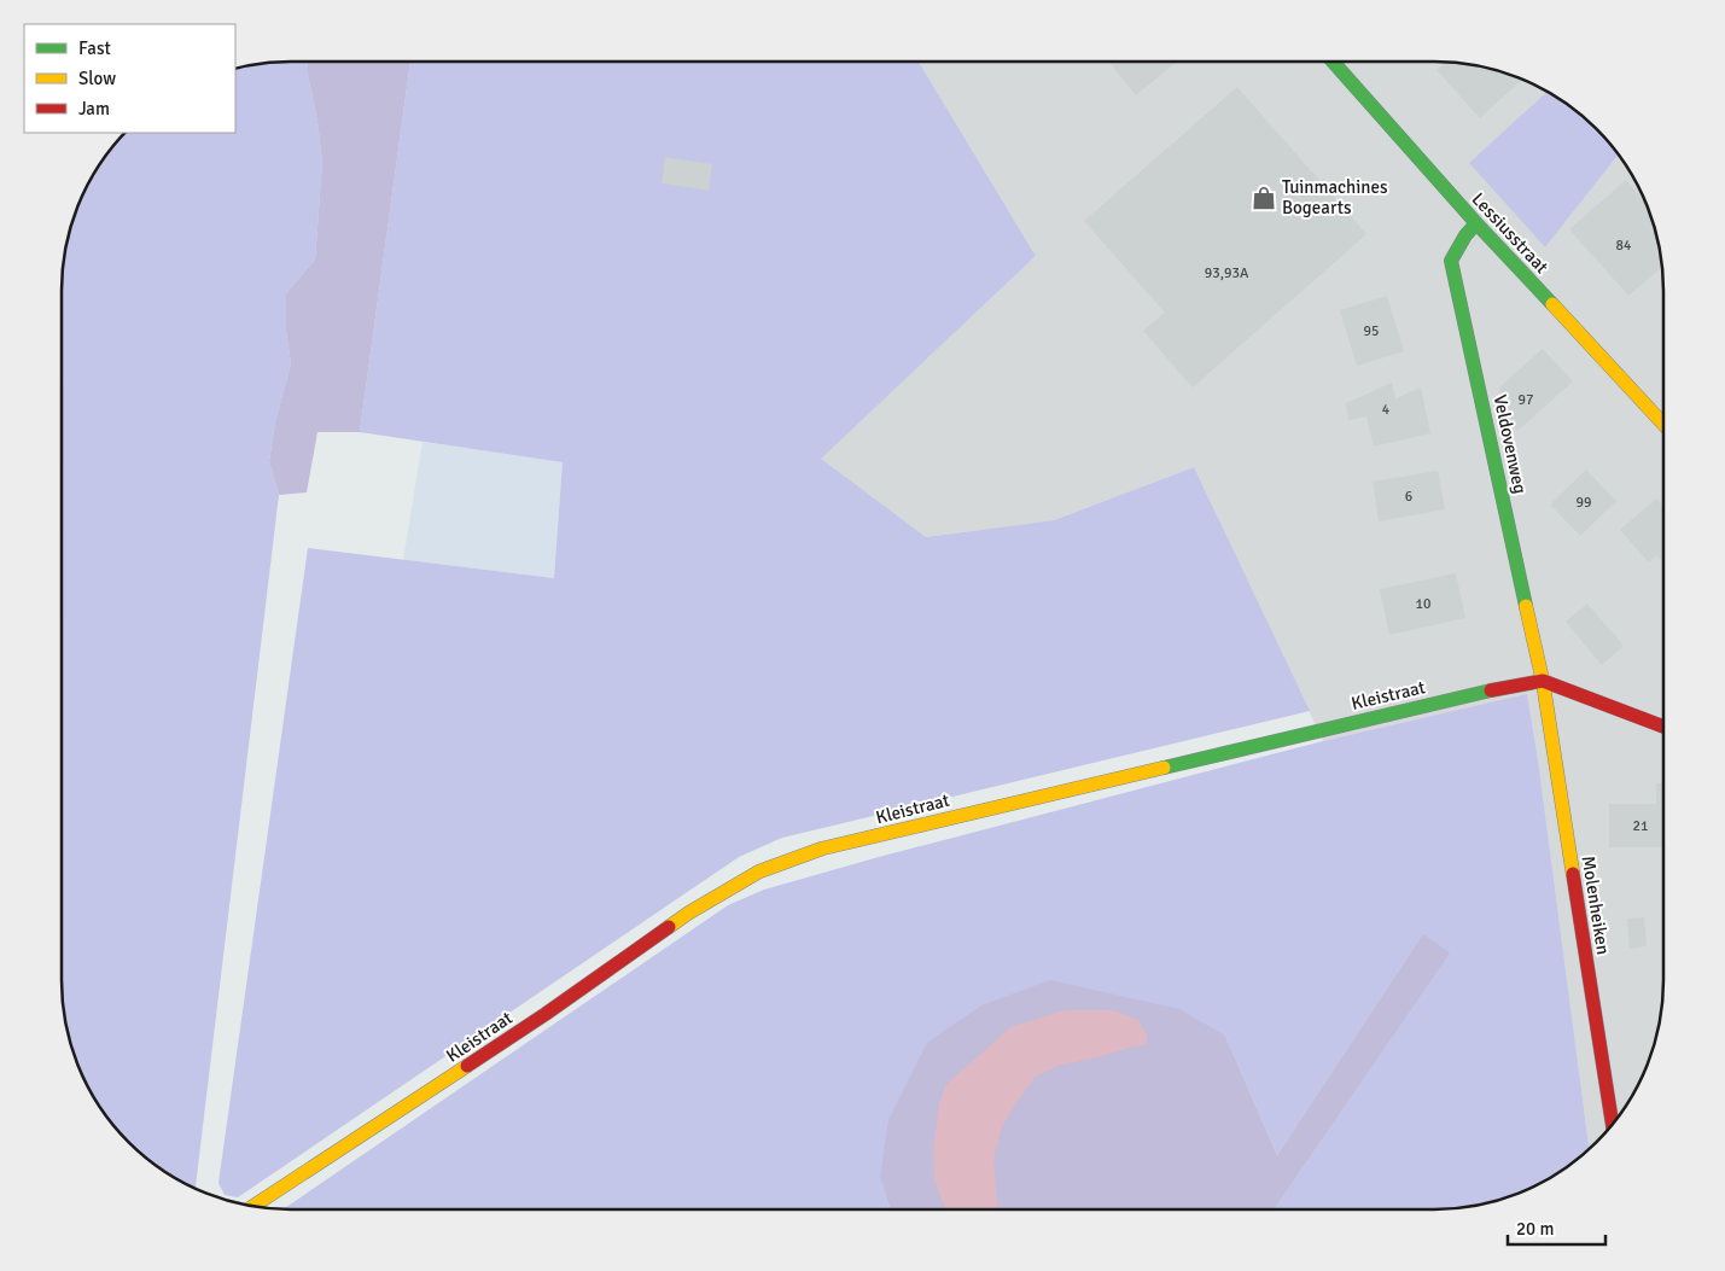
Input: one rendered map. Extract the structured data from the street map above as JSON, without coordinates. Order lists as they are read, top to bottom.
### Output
{
  "streets": {
    "street": [
      "Lessiusstraat",
      "Veldovenweg",
      "Kleistraat",
      "Molenheiken"
    ]
  },
  "crossings": [
    ["Lessiusstraat", "Veldovenweg"],
    ["Veldovenweg", "Kleistraat"],
    ["Veldovenweg", "Molenheiken"],
    ["Kleistraat", "Molenheiken"]
  ],
  "places": {
    "shop": ["Tuinmachines Bogearts"]
  },
  "house_numbers": [
    "84",
    "93,93A",
    "95",
    "97",
    "4",
    "6",
    "99",
    "10",
    "21"
  ],
  "legend": ["Fast", "Slow", "Jam"],
  "scale_bar": "20 m"
}
